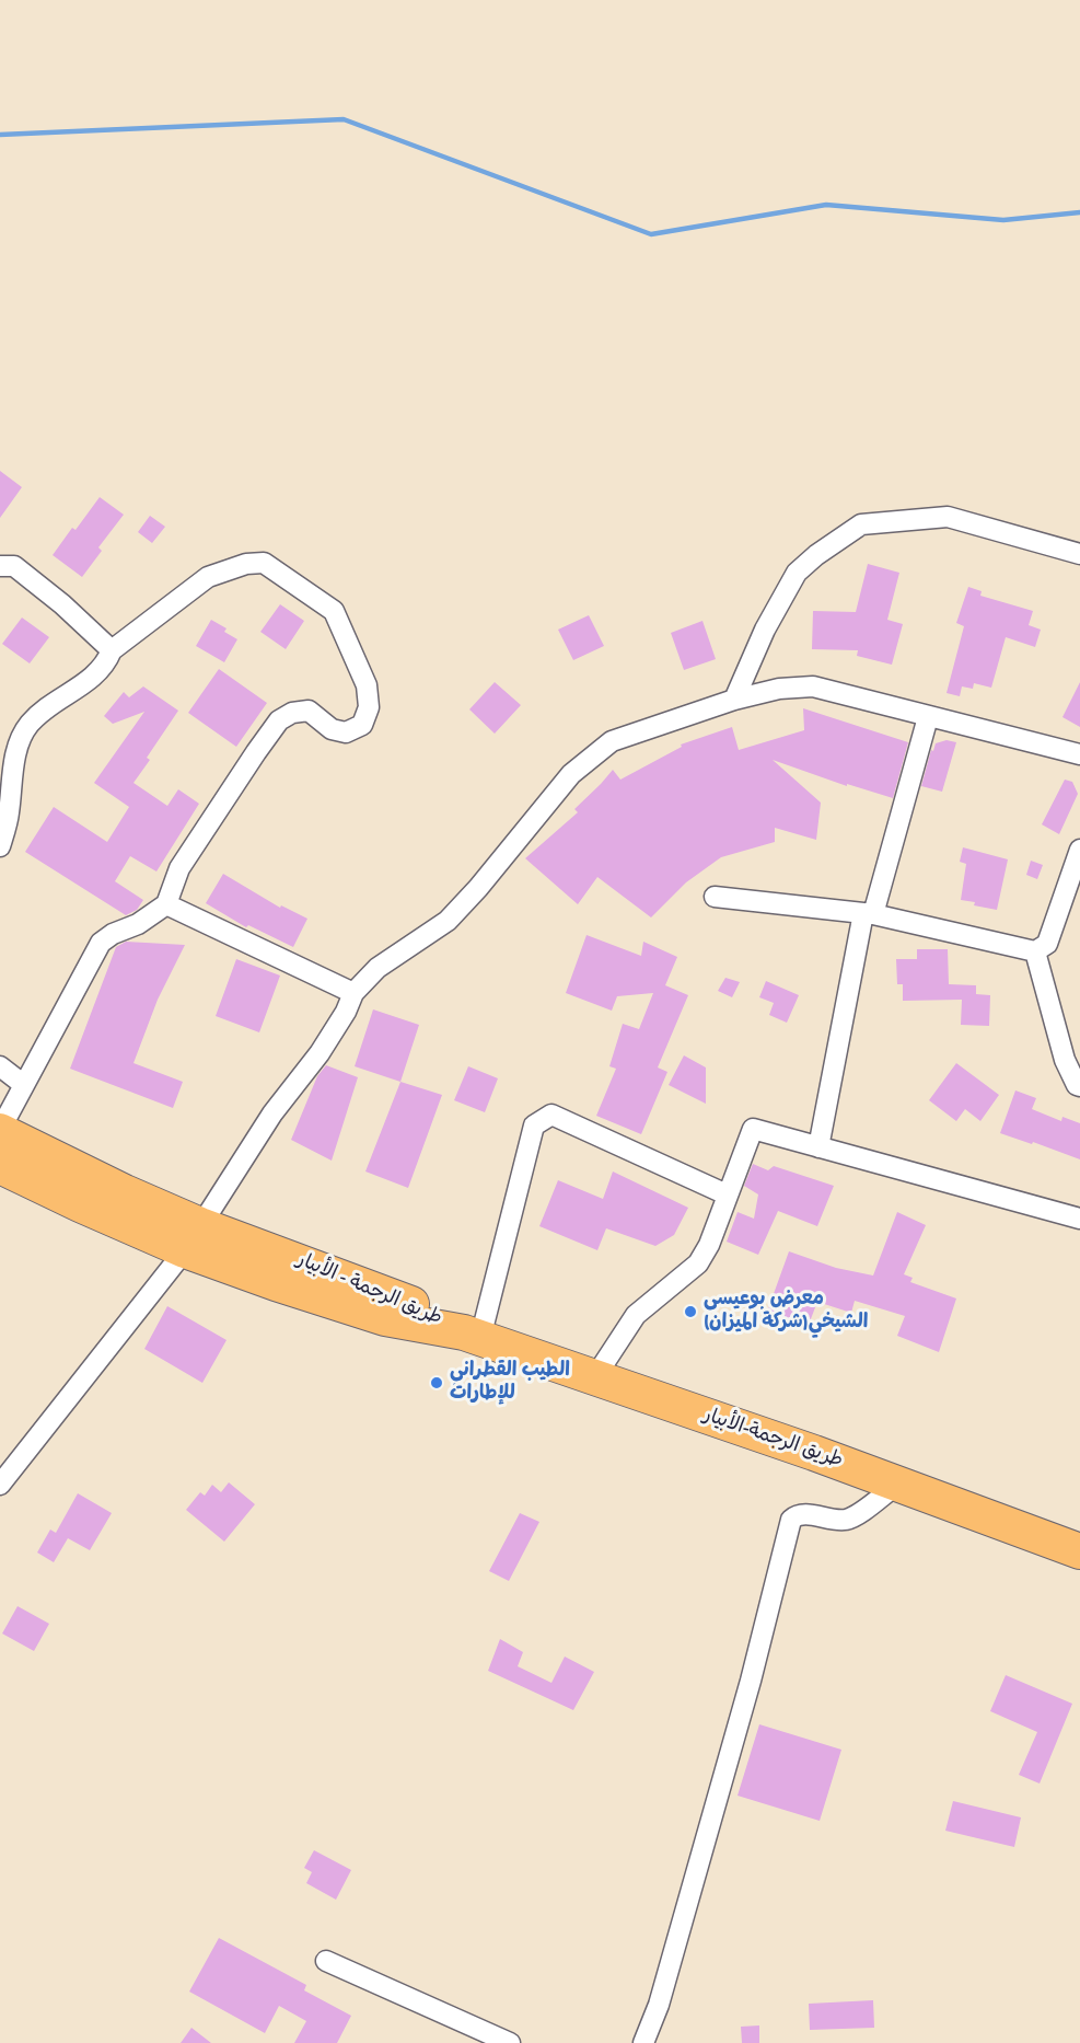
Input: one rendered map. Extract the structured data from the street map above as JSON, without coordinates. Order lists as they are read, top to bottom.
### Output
{
  "streets": {
    "highway": ["طريق الرجمة - الأبيار", "طريق الرجمة-الأبيار"]
  },
  "crossings": [
    ["طريق الرجمة - الأبيار", "طريق الرجمة-الأبيار"]
  ],
  "places": ["معرض بوعيسى الشيخي(شركة الميزان)", "الطيب القطراني للإطارات"]
}
